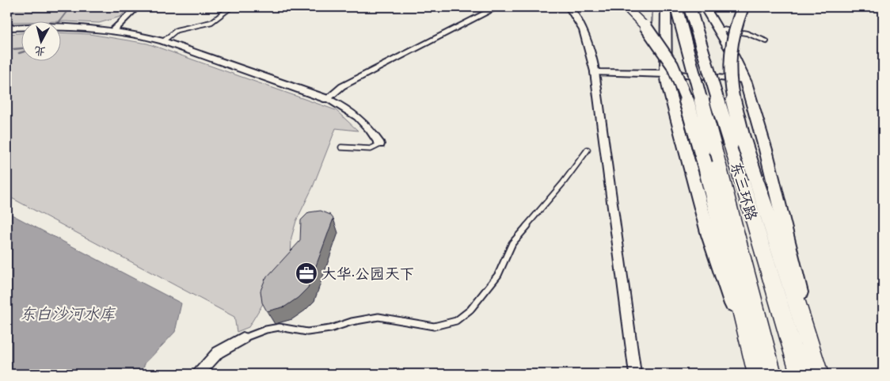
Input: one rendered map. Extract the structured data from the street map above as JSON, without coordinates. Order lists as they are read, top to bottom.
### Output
{
  "streets": {
    "highway": ["东三环路"]
  },
  "water": ["东白沙河水库"],
  "places": {
    "office": ["大华·公园天下"]
  },
  "north": "bottom"
}
